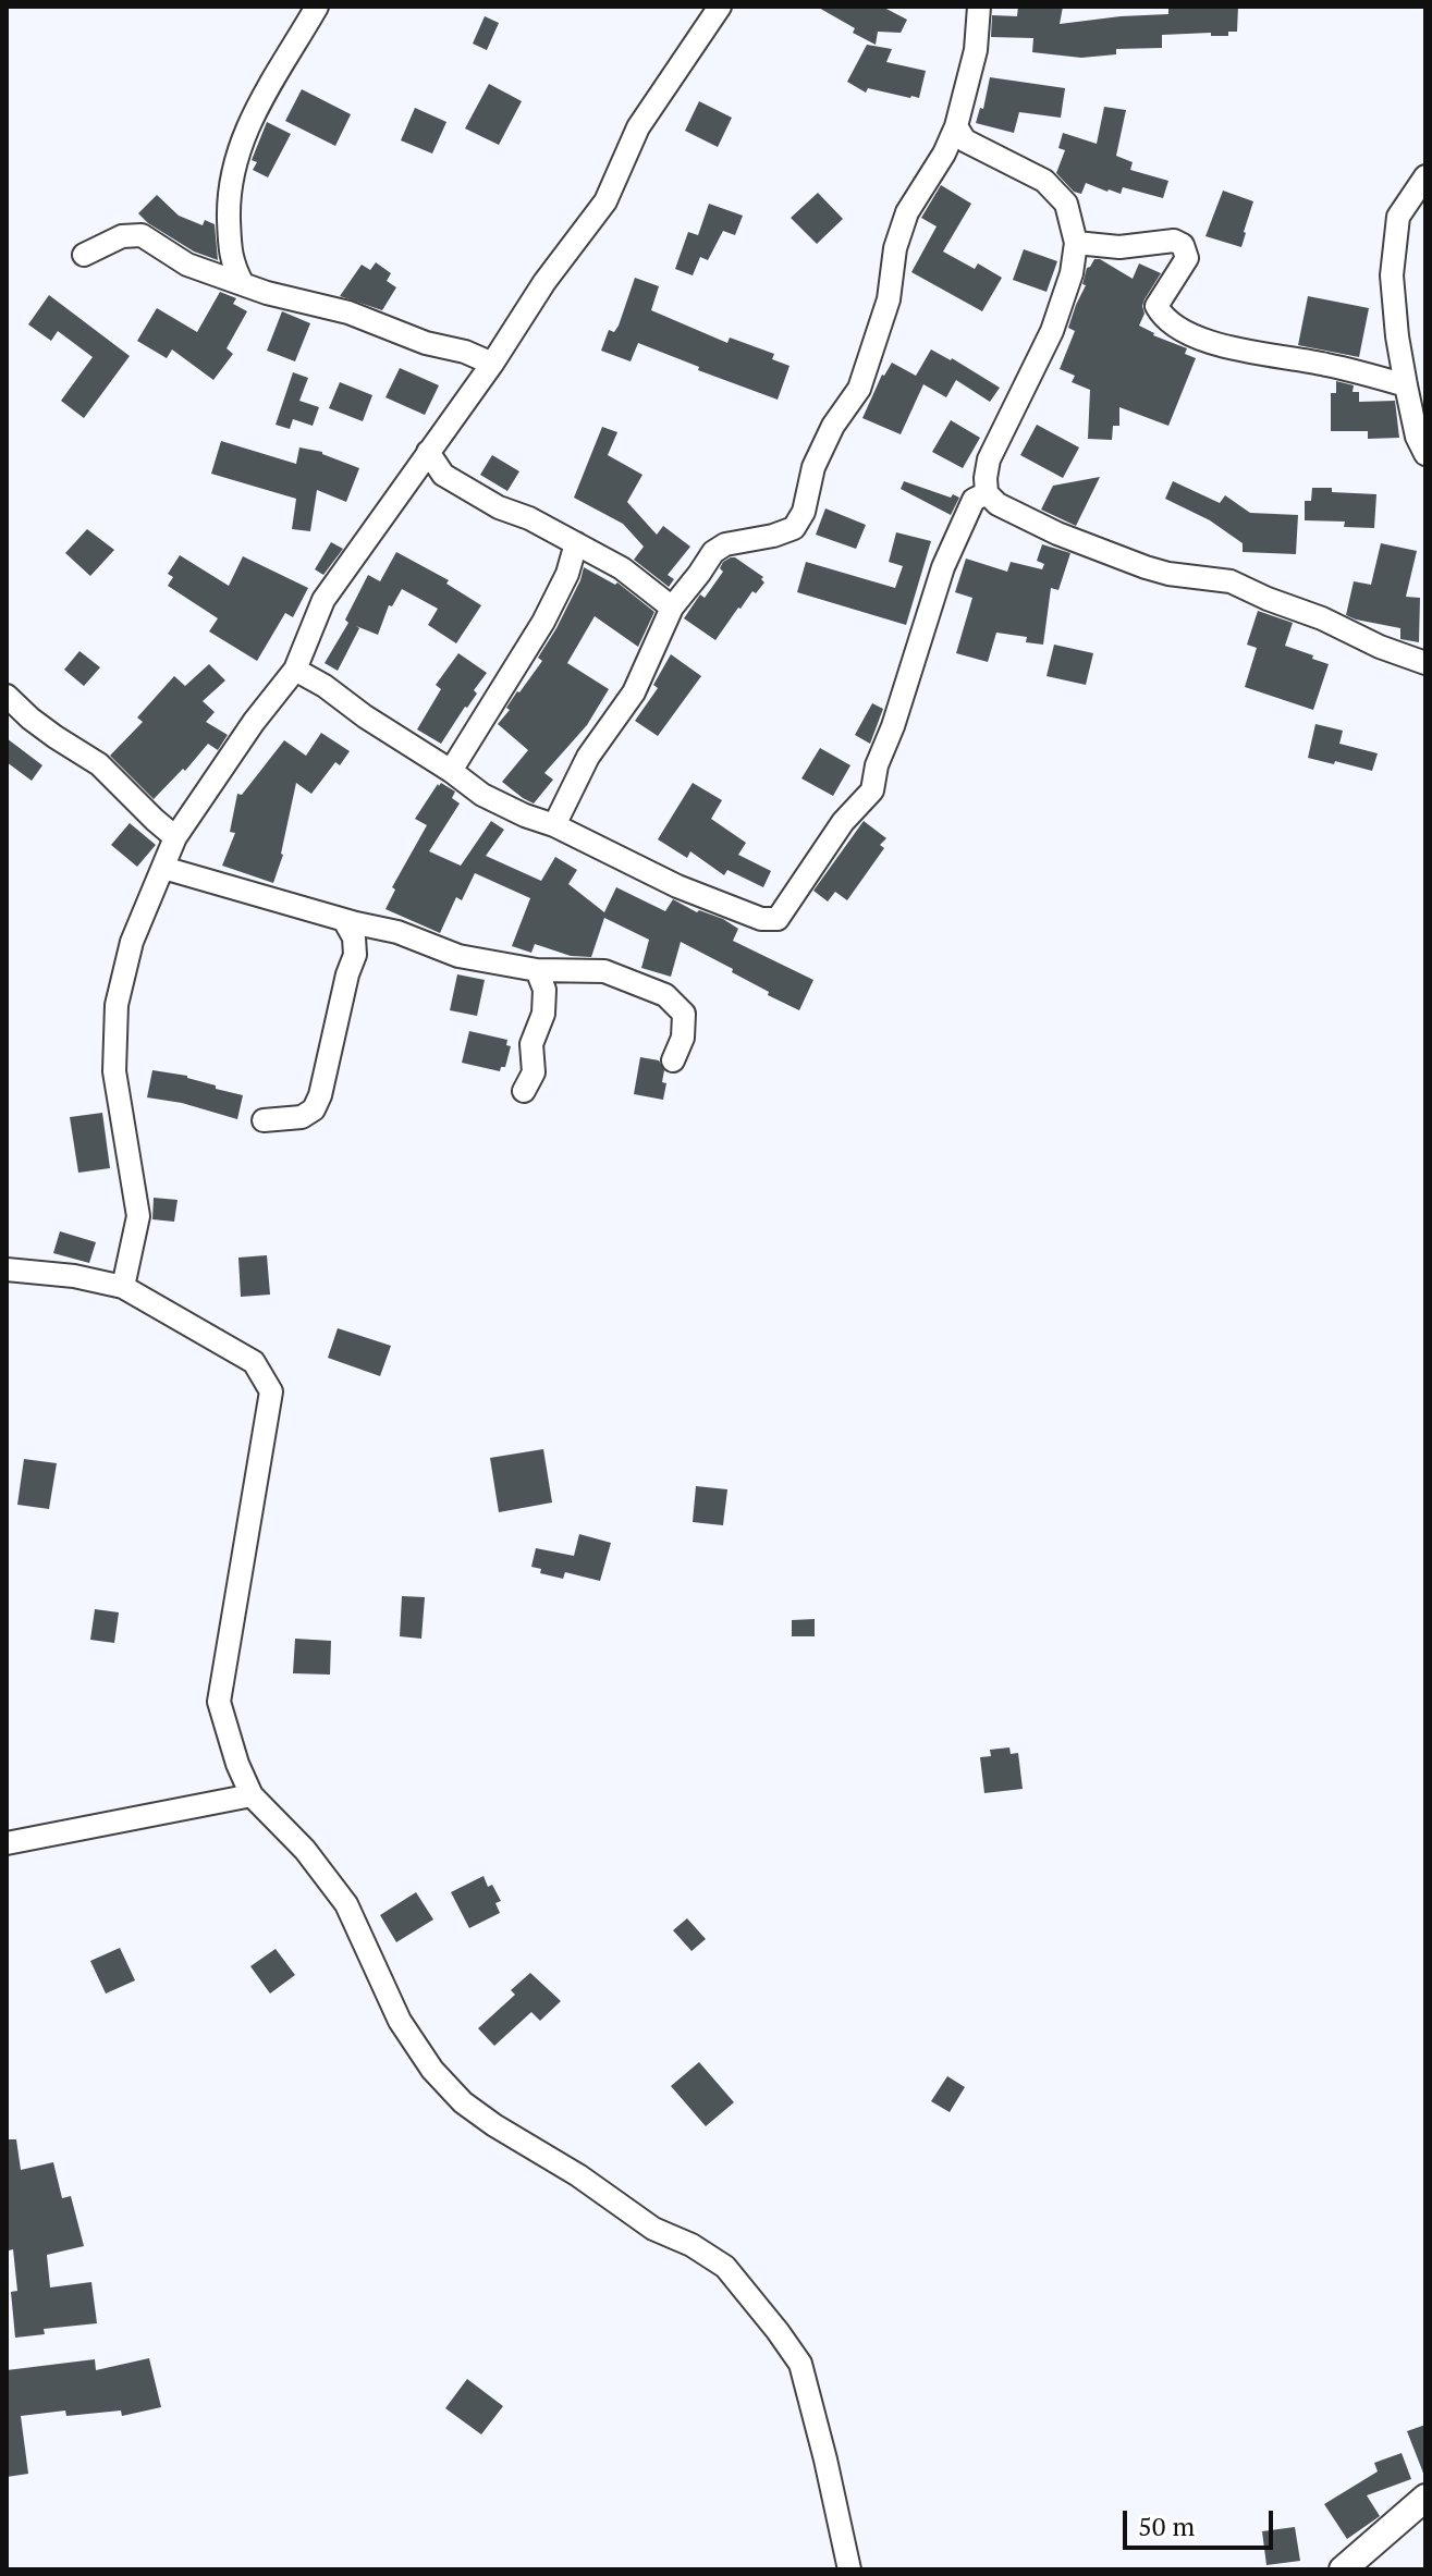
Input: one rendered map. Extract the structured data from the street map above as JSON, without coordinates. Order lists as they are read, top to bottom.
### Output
{
  "scale_bar": "50 m"
}
